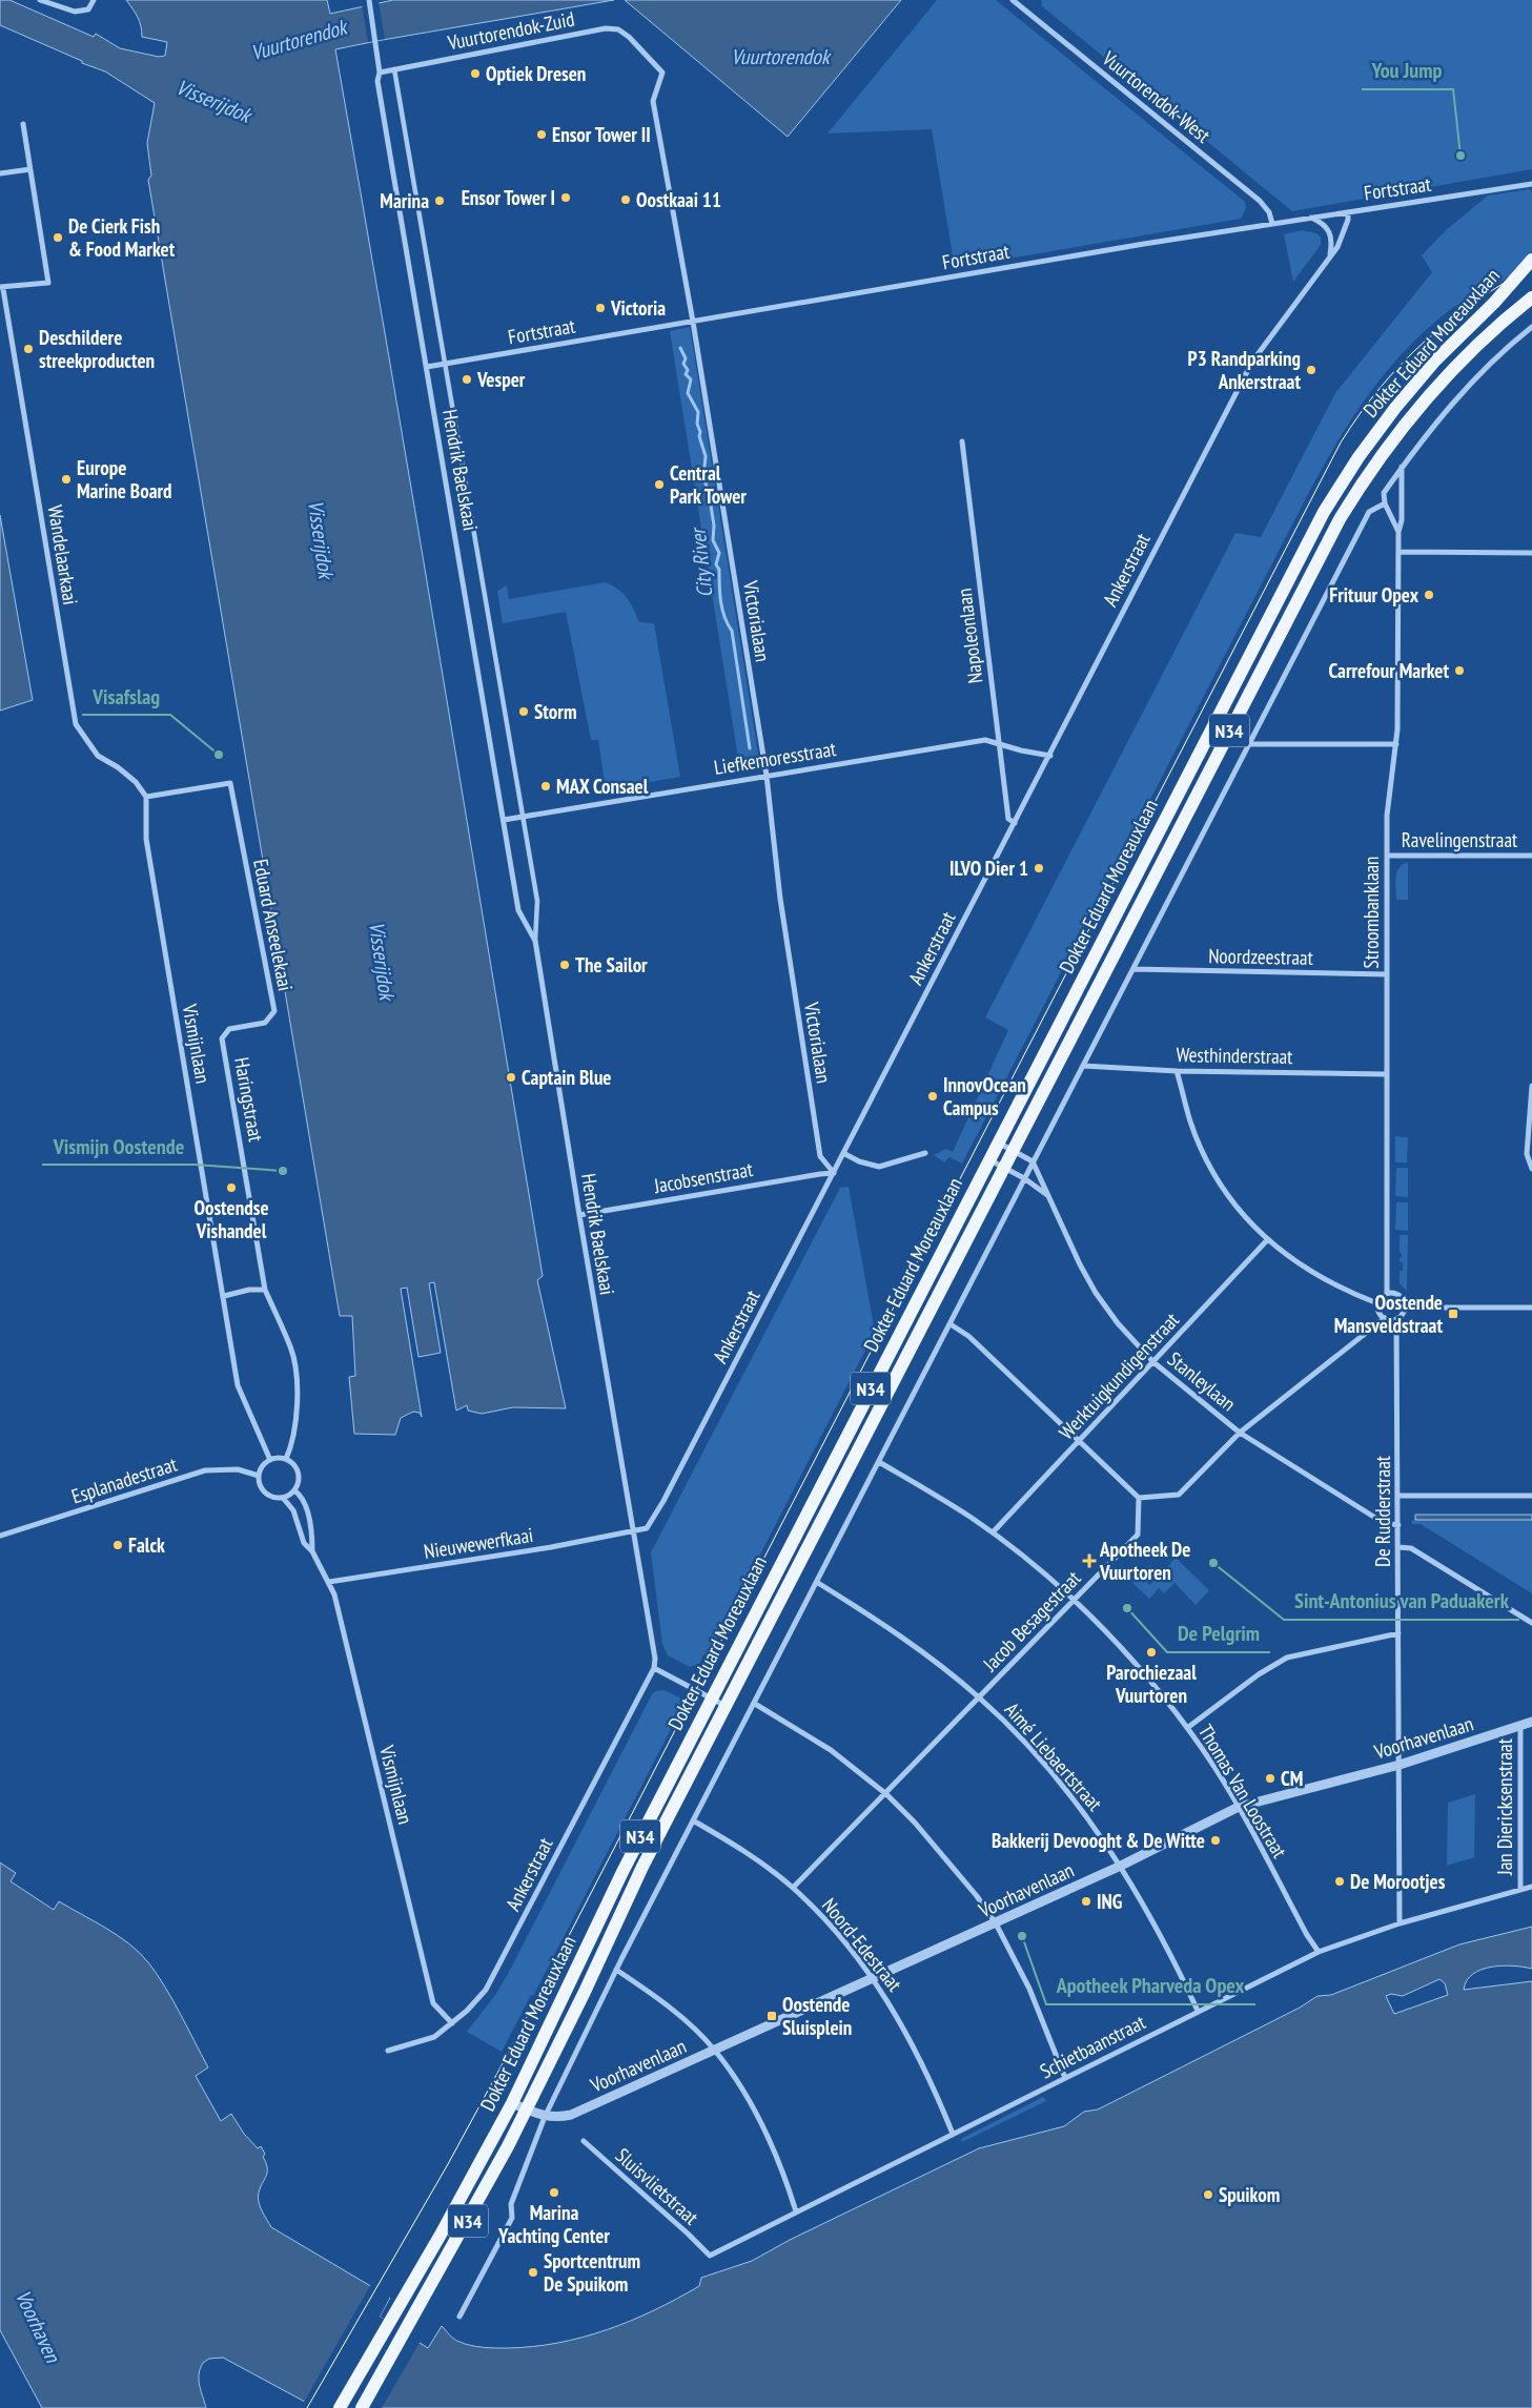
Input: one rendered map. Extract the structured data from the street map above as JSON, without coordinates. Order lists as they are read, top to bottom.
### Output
{
  "streets": {
    "main road": ["Dokter Eduard Moreauxlaan", "N34"],
    "street": [
      "Vuurtorendok-Zuid",
      "Vuurtorendok-West",
      "Fortstraat",
      "Hendrik Baelskaai",
      "Wandelaarkaai",
      "Ankerstraat",
      "Victorialaan",
      "Napoleonlaan",
      "Liefkemoresstraat",
      "Ravelingenstraat",
      "Stroombanklaan",
      "Eduard Anseelekaai",
      "Noordzeestraat",
      "Vismijnlaan",
      "Westhinderstraat",
      "Haringstraat",
      "Jacobsenstraat",
      "Werktuigkundigenstraat",
      "Stanleylaan",
      "Esplanadestraat",
      "De Rudderstraat",
      "Nieuwewerfkaai",
      "Jacob Besagestraat",
      "Voorhavenlaan",
      "Aimé Liebaertstraat",
      "Thomas Van Loostraat",
      "Jan Diericksenstraat",
      "Noord-Edestraat",
      "Schietbaanstraat",
      "Sluisvlietstraat"
    ]
  },
  "crossings": [
    ["Vuurtorendok-Zuid", "Hendrik Baelskaai"],
    ["Vuurtorendok-Zuid", "Victorialaan"],
    ["Vuurtorendok-West", "Fortstraat"],
    ["Fortstraat", "Hendrik Baelskaai"],
    ["Fortstraat", "Ankerstraat"],
    ["Fortstraat", "Victorialaan"],
    ["Dokter Eduard Moreauxlaan", "Stanleylaan"],
    ["Hendrik Baelskaai", "Ankerstraat"],
    ["Hendrik Baelskaai", "Liefkemoresstraat"],
    ["Hendrik Baelskaai", "Jacobsenstraat"],
    ["Hendrik Baelskaai", "Nieuwewerfkaai"],
    ["Wandelaarkaai", "Eduard Anseelekaai"],
    ["Wandelaarkaai", "Vismijnlaan"],
    ["Ankerstraat", "Victorialaan"],
    ["Ankerstraat", "Napoleonlaan"],
    ["Ankerstraat", "Liefkemoresstraat"],
    ["Ankerstraat", "Vismijnlaan"],
    ["Ankerstraat", "Jacobsenstraat"],
    ["Ankerstraat", "Nieuwewerfkaai"],
    ["Victorialaan", "Liefkemoresstraat"],
    ["Victorialaan", "Jacobsenstraat"],
    ["Napoleonlaan", "Liefkemoresstraat"],
    ["Ravelingenstraat", "Stroombanklaan"],
    ["Stroombanklaan", "Noordzeestraat"],
    ["Stroombanklaan", "Westhinderstraat"],
    ["Stroombanklaan", "De Rudderstraat"],
    ["Eduard Anseelekaai", "Vismijnlaan"],
    ["Eduard Anseelekaai", "Haringstraat"],
    ["Vismijnlaan", "Esplanadestraat"],
    ["Vismijnlaan", "Nieuwewerfkaai"],
    ["Werktuigkundigenstraat", "Stanleylaan"],
    ["Werktuigkundigenstraat", "Thomas Van Loostraat"],
    ["Stanleylaan", "De Rudderstraat"],
    ["De Rudderstraat", "Voorhavenlaan"],
    ["De Rudderstraat", "Schietbaanstraat"],
    ["Jacob Besagestraat", "Aimé Liebaertstraat"],
    ["Jacob Besagestraat", "Thomas Van Loostraat"],
    ["Jacob Besagestraat", "Noord-Edestraat"],
    ["Voorhavenlaan", "Aimé Liebaertstraat"],
    ["Voorhavenlaan", "Thomas Van Loostraat"],
    ["Voorhavenlaan", "Jan Diericksenstraat"],
    ["Voorhavenlaan", "Noord-Edestraat"],
    ["Aimé Liebaertstraat", "Schietbaanstraat"],
    ["Thomas Van Loostraat", "Schietbaanstraat"],
    ["Jan Diericksenstraat", "Schietbaanstraat"],
    ["Noord-Edestraat", "Schietbaanstraat"],
    ["Schietbaanstraat", "Sluisvlietstraat"]
  ],
  "water": [
    "Vuurtorendok",
    "Visserijdok",
    "City River",
    "Voorhaven"
  ],
  "places": {
    "other": [
      "Optiek Dresen",
      "Ensor Tower II",
      "You Jump",
      "Ensor Tower I",
      "Oostkaai 11",
      "Marina",
      "De Cierk Fish & Food Market",
      "Victoria",
      "Deschildere streekproducten",
      "P3 Randparking Ankerstraat",
      "Vesper",
      "Europe Marine Board",
      "Central Park Tower",
      "Frituur Opex",
      "Carrefour Market",
      "Storm",
      "Visafslag",
      "MAX Consael",
      "ILVO Dier 1",
      "The Sailor",
      "Captain Blue",
      "InnovOcean Campus",
      "Vismijn Oostende",
      "Oostendse Vishandel",
      "Falck",
      "Sint-Antonius van Paduakerk",
      "De Pelgrim",
      "Parochiezaal Vuurtoren",
      "CM",
      "Bakkerij Devooght & De Witte",
      "De Morootjes",
      "ING",
      "Apotheek Pharveda Opex",
      "Marina Yachting Center",
      "Spuikom",
      "Sportcentrum De Spuikom"
    ],
    "transit": ["Oostende Mansveldstraat", "Oostende Sluisplein"],
    "health": ["Apotheek De Vuurtoren"]
  }
}
